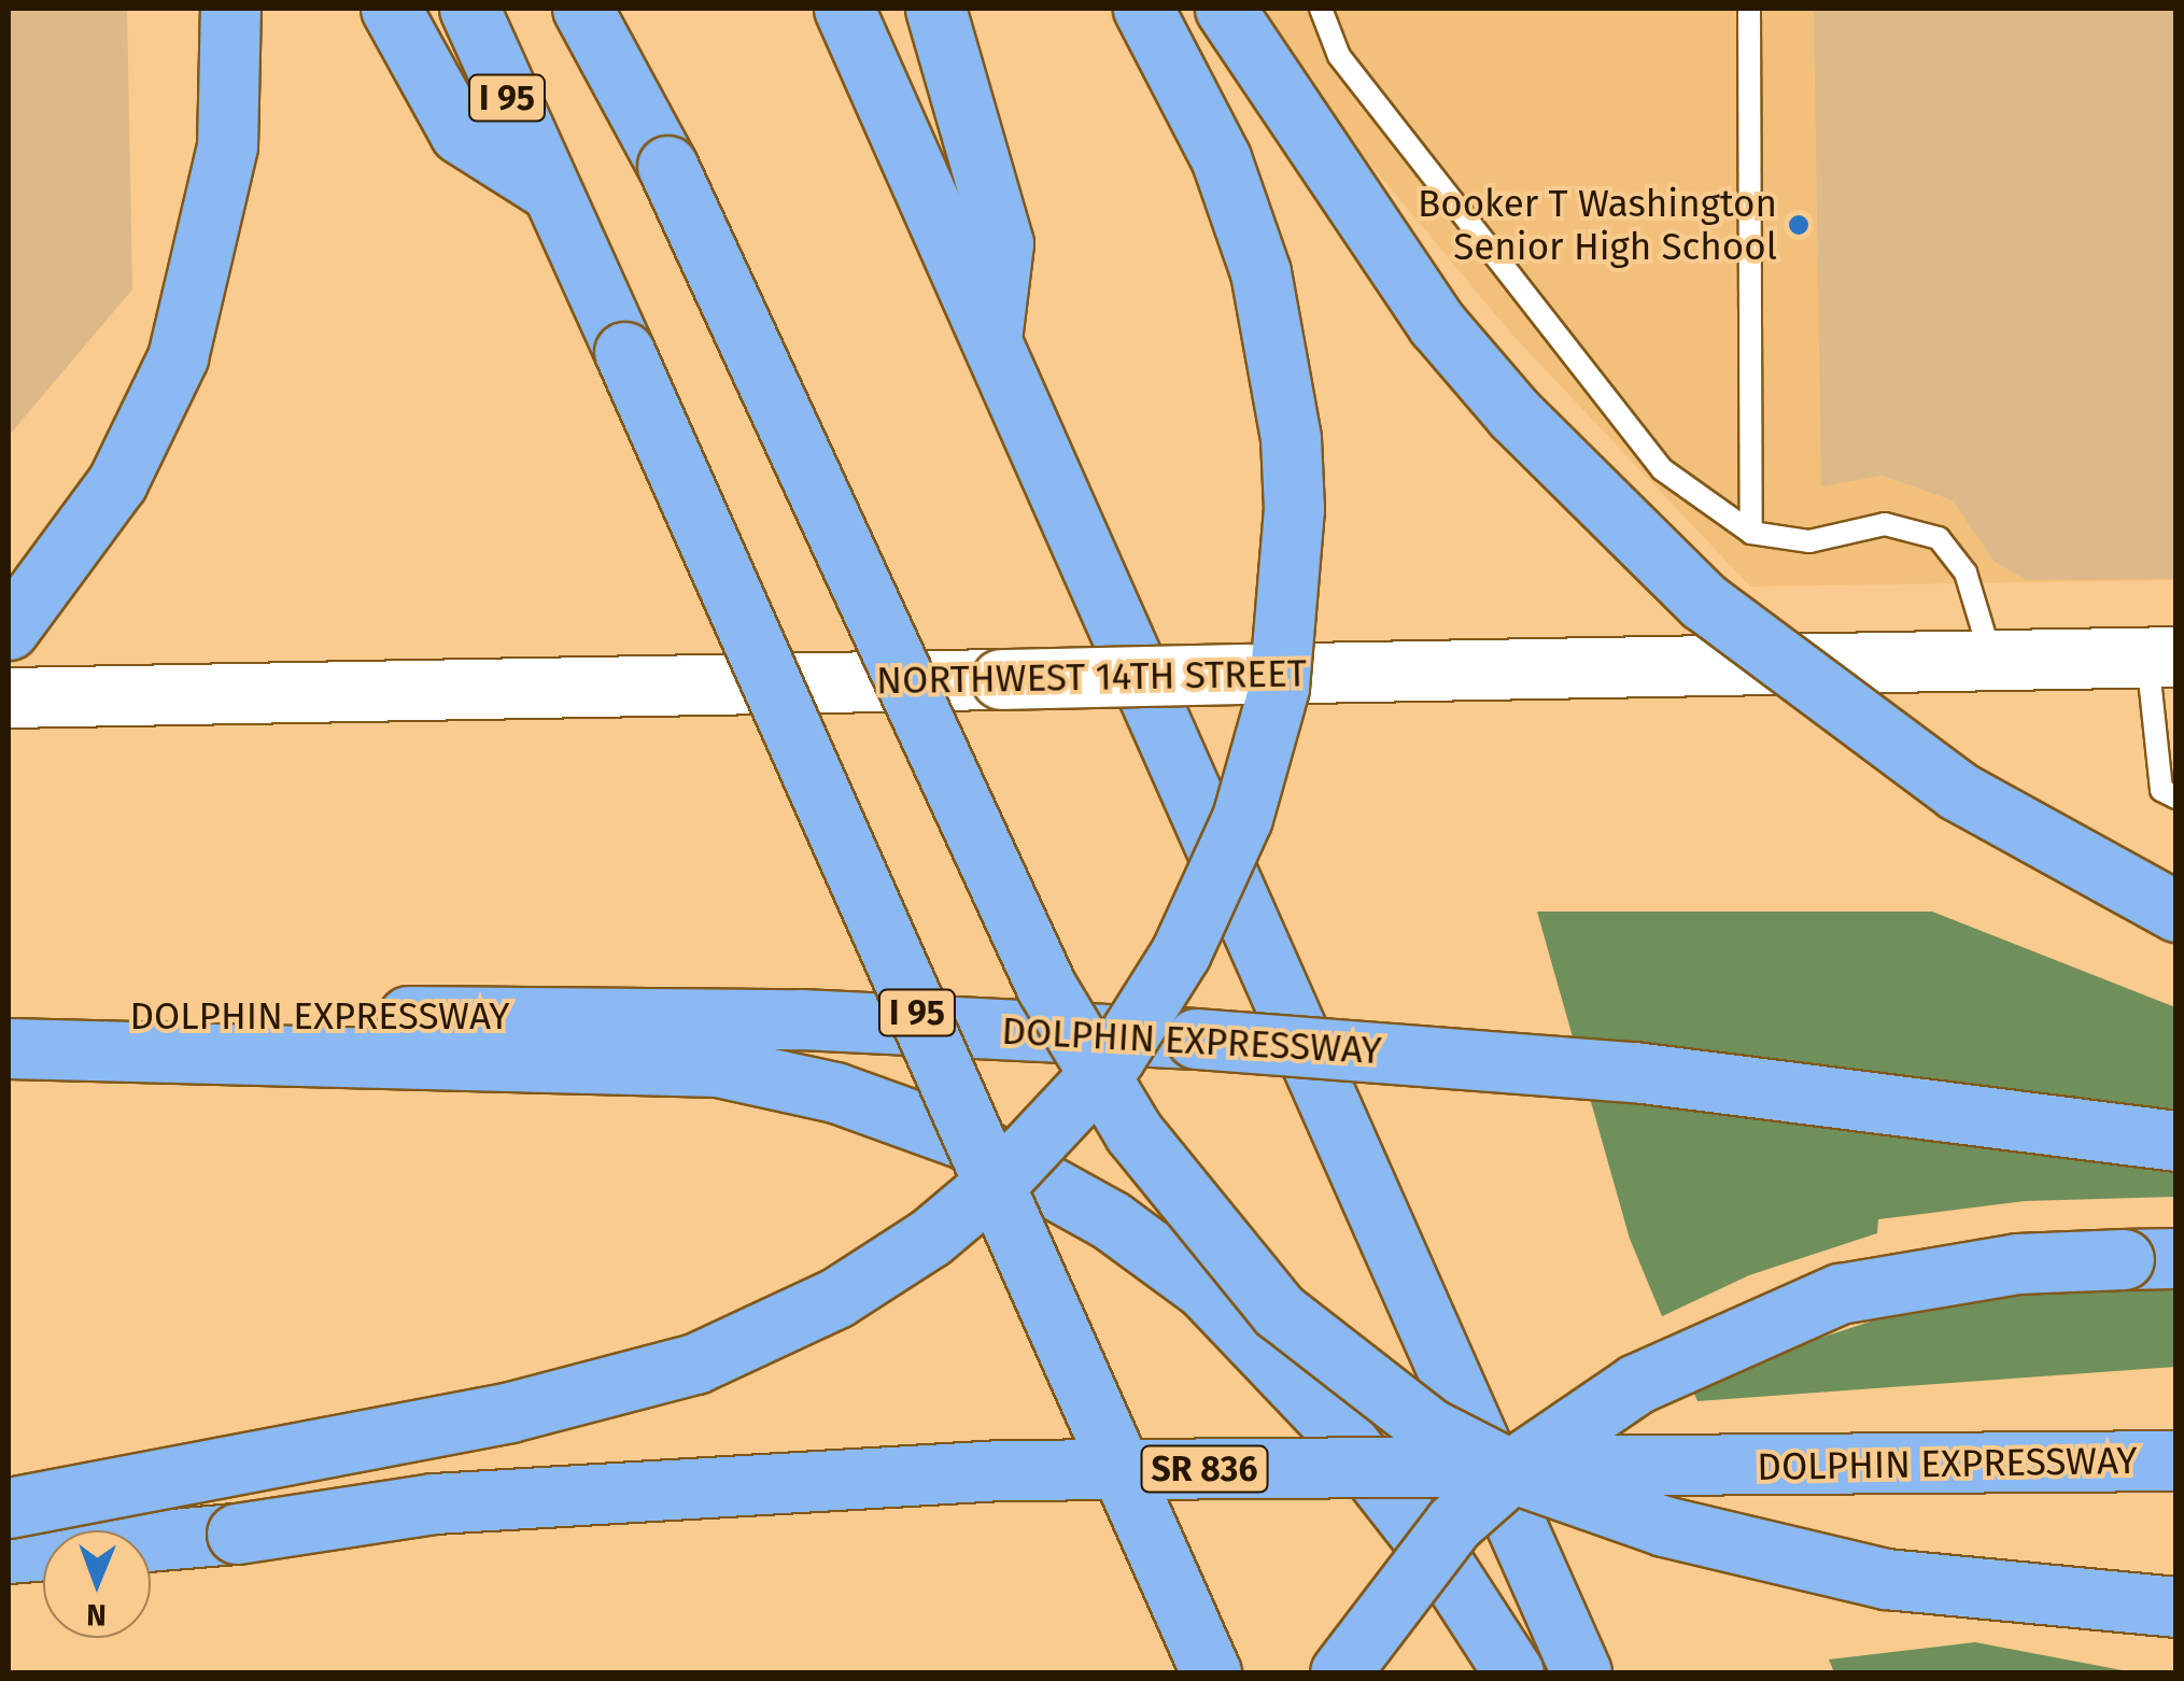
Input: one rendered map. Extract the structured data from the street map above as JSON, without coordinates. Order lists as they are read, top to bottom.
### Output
{
  "streets": {
    "highway": ["I 95", "DOLPHIN EXPRESSWAY", "SR 836"],
    "street": ["NORTHWEST 14TH STREET"]
  },
  "places": ["Booker T Washington Senior High School"],
  "north": "bottom"
}
